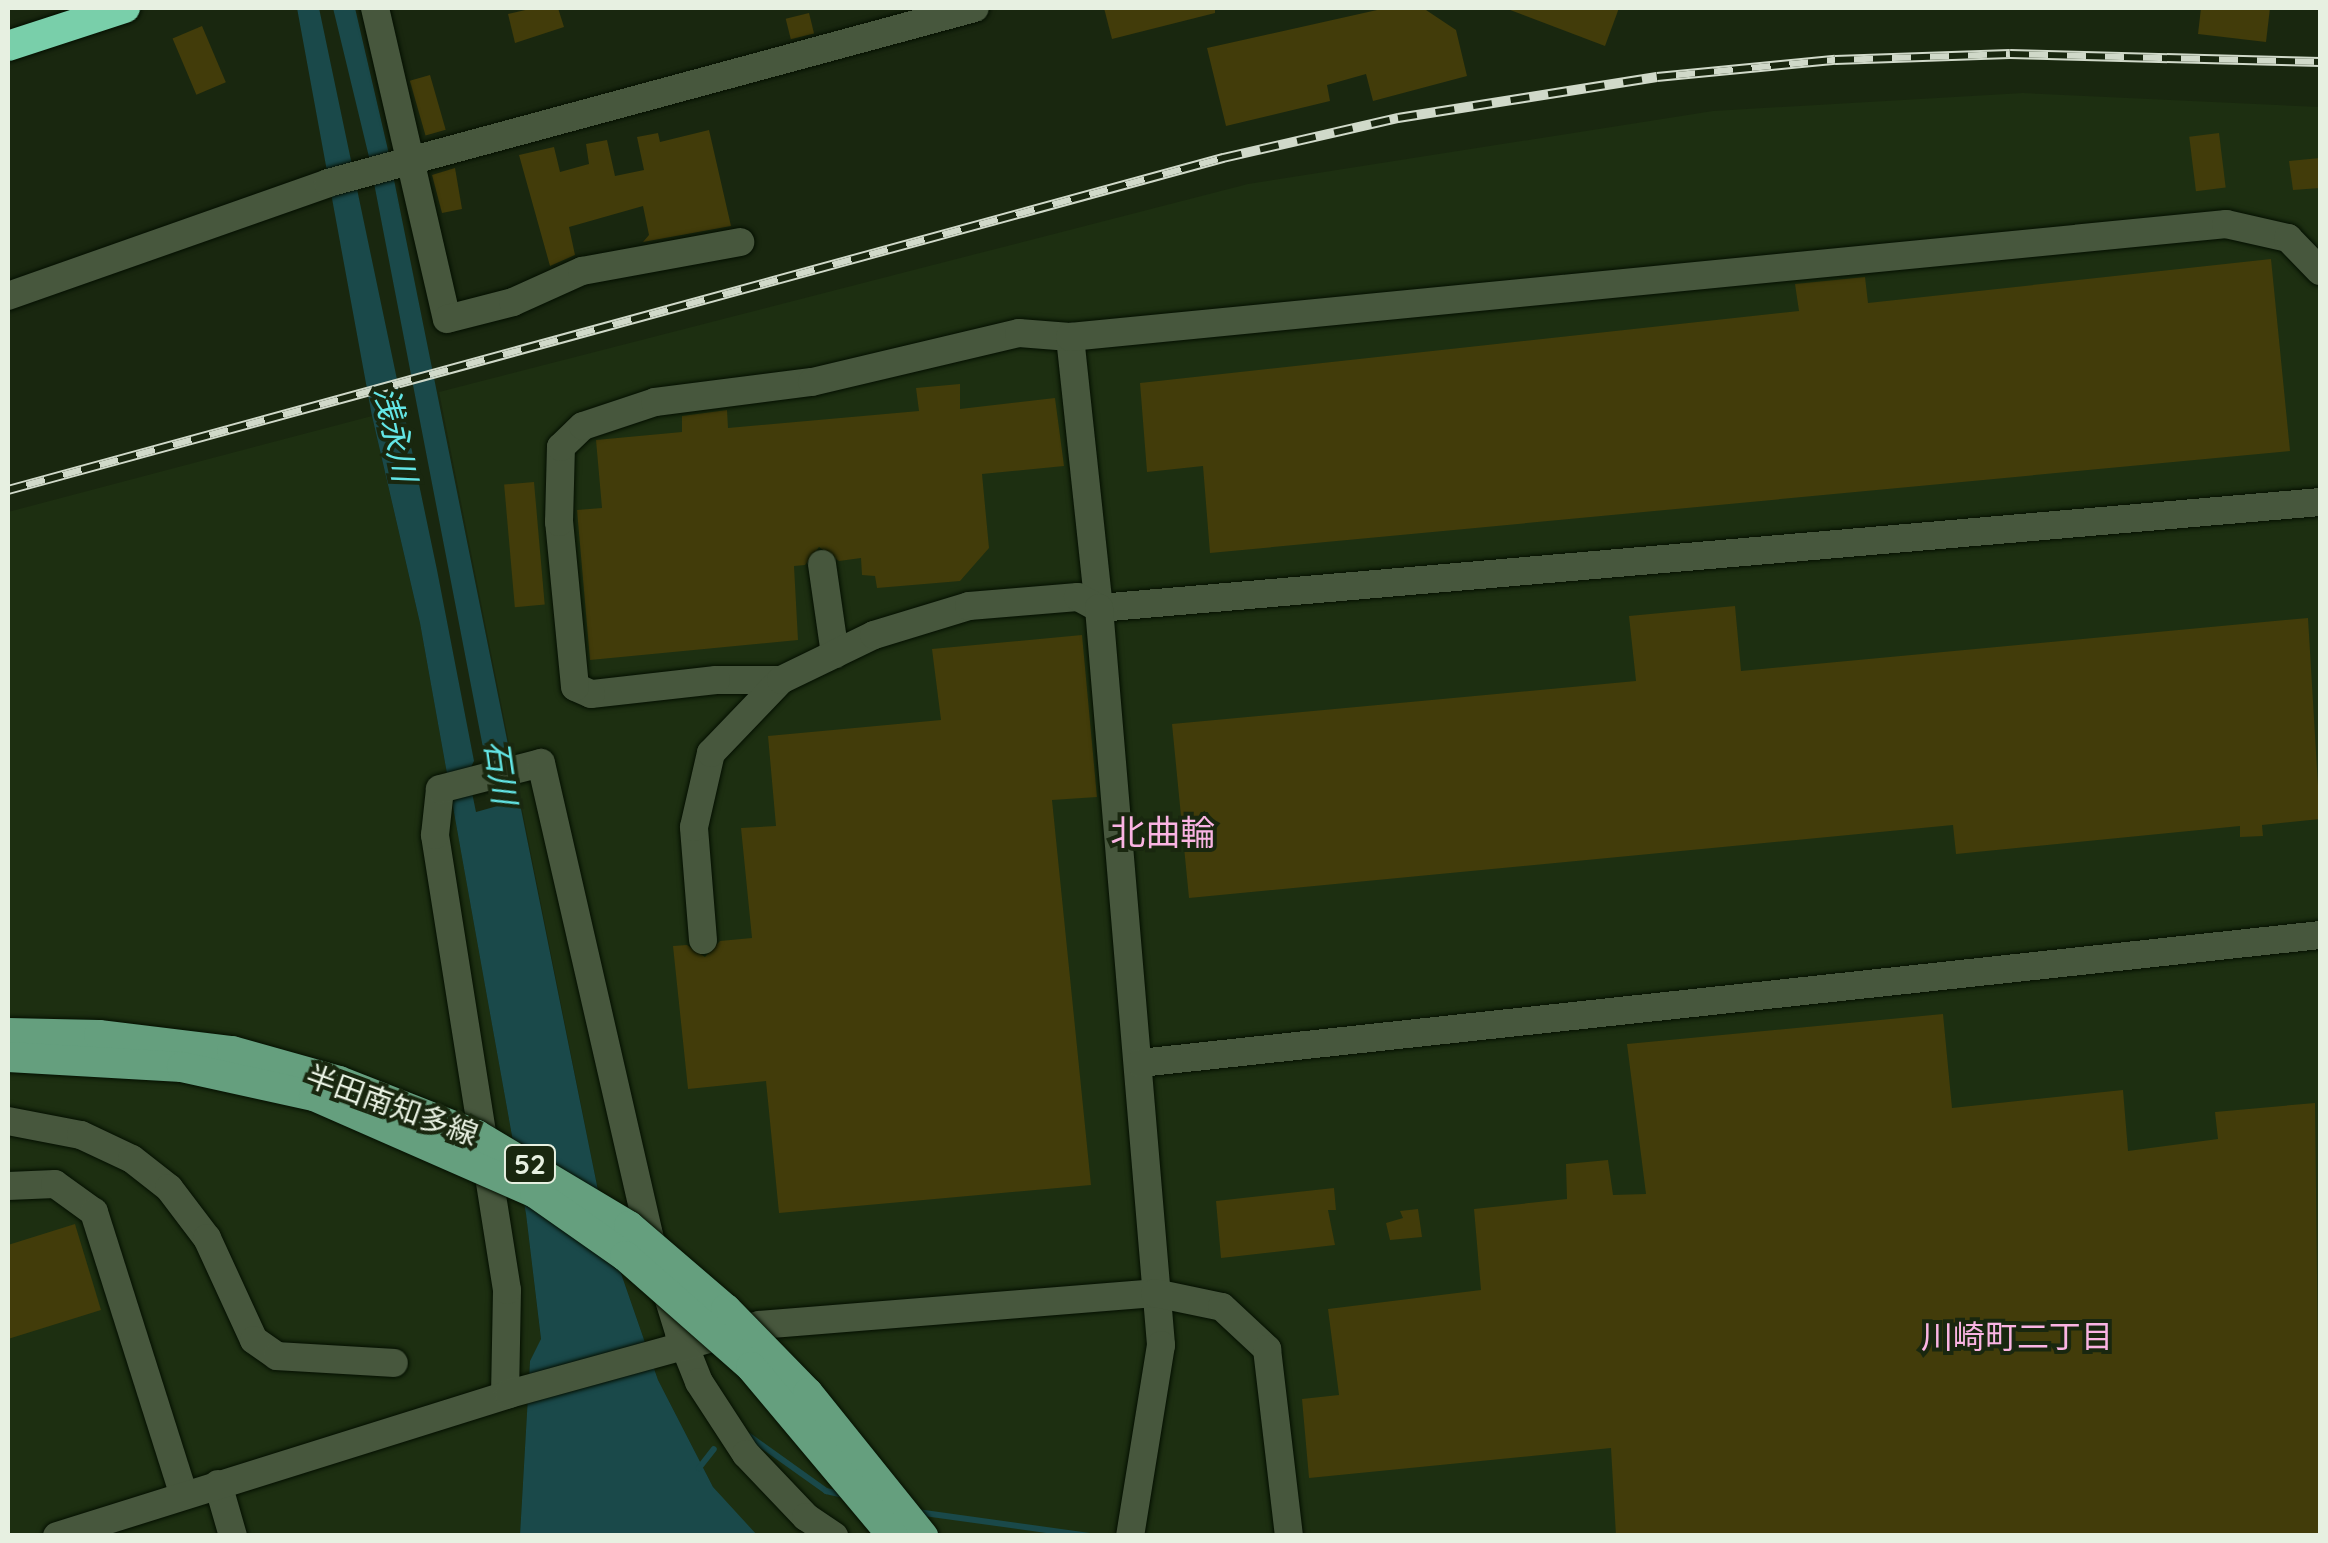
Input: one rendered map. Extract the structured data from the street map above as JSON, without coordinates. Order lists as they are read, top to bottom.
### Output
{
  "streets": {
    "main road": ["半田南知多線", "52"]
  },
  "districts": ["北曲輪", "川崎町二丁目"],
  "water": ["浅永川", "石川"]
}
